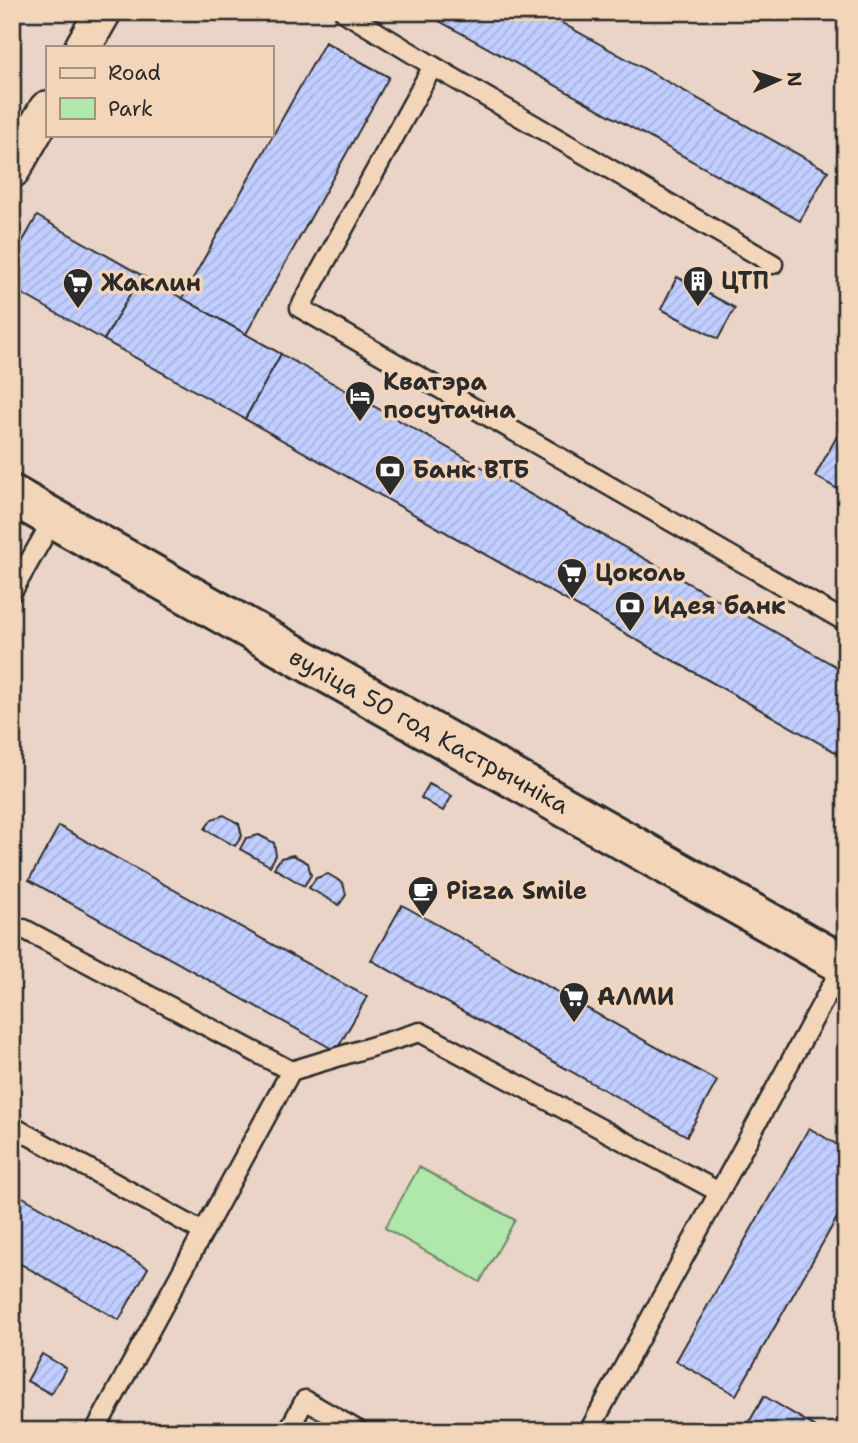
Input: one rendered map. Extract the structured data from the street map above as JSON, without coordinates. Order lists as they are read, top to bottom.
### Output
{
  "streets": {
    "street": ["вуліца 50 год Кастрычніка"]
  },
  "places": {
    "building": ["ЦТП"],
    "supermarket": ["Жаклин", "Цоколь", "АЛМИ"],
    "hotel": ["Кватэра посутачна"],
    "bank": ["Банк ВТБ", "Идея банк"],
    "cafe": ["Pizza Smile"]
  },
  "legend": ["Road", "Park"],
  "north": "right"
}
